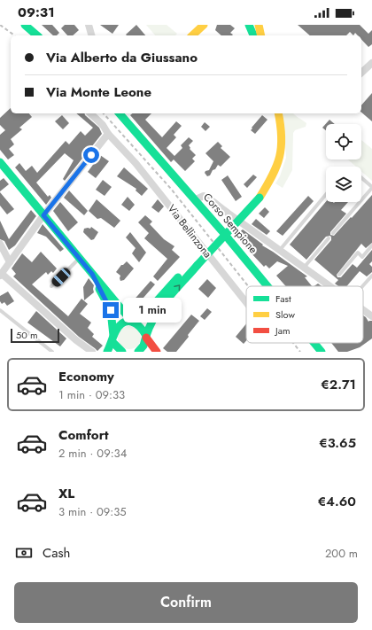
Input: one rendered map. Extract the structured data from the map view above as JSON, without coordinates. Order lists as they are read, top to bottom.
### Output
{
  "streets": {
    "street": ["Corso Sempione", "Via Bellinzona"]
  },
  "legend": ["Fast", "Slow", "Jam"],
  "scale_bar": "50 m",
  "page": {
    "status": "09:31",
    "banner": ["Via Alberto da Giussano", "Via Monte Leone"],
    "bubble": "1 min",
    "scale": "50 m",
    "list": [
      {
        "name": "Economy",
        "note": "1 min · 09:33",
        "value": "€2.71"
      },
      {
        "name": "Comfort",
        "note": "2 min · 09:34",
        "value": "€3.65"
      },
      {
        "name": "XL",
        "note": "3 min · 09:35",
        "value": "€4.60"
      }
    ],
    "pay": ["Cash", "200 m"],
    "buttons": "Confirm"
  }
}
